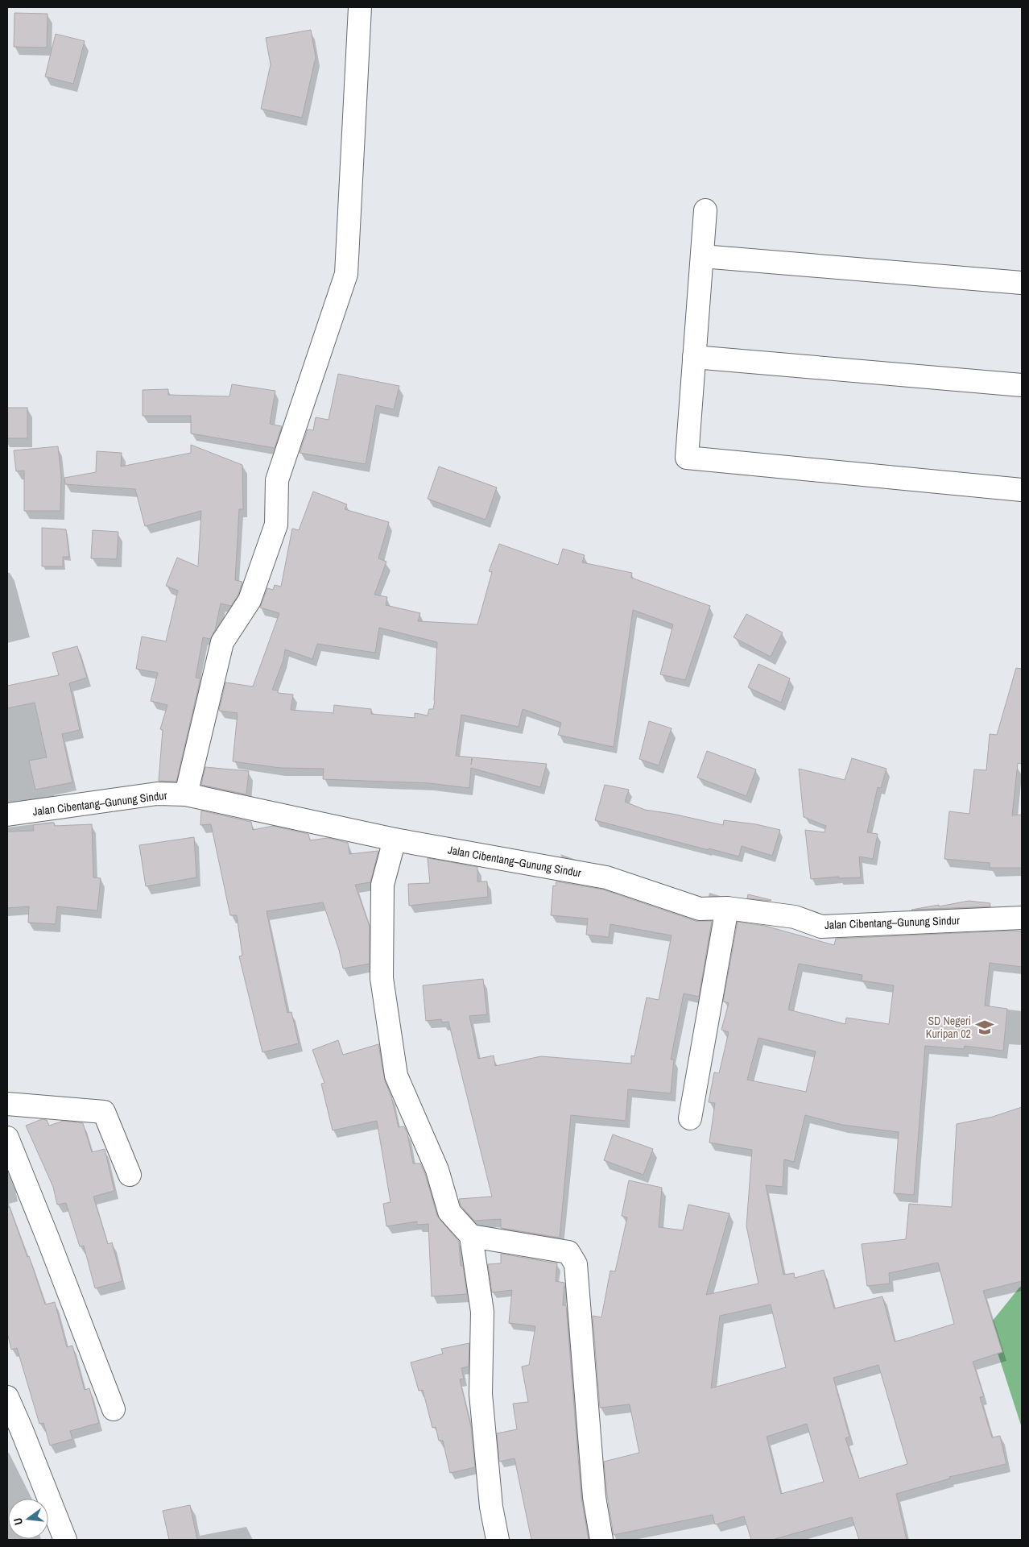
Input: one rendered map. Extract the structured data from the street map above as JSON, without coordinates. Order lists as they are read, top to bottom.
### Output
{
  "streets": {
    "street": ["Jalan Cibentang–Gunung Sindur"]
  },
  "places": {
    "school or university": ["SD Negeri Kuripan 02"]
  },
  "north": "left"
}
